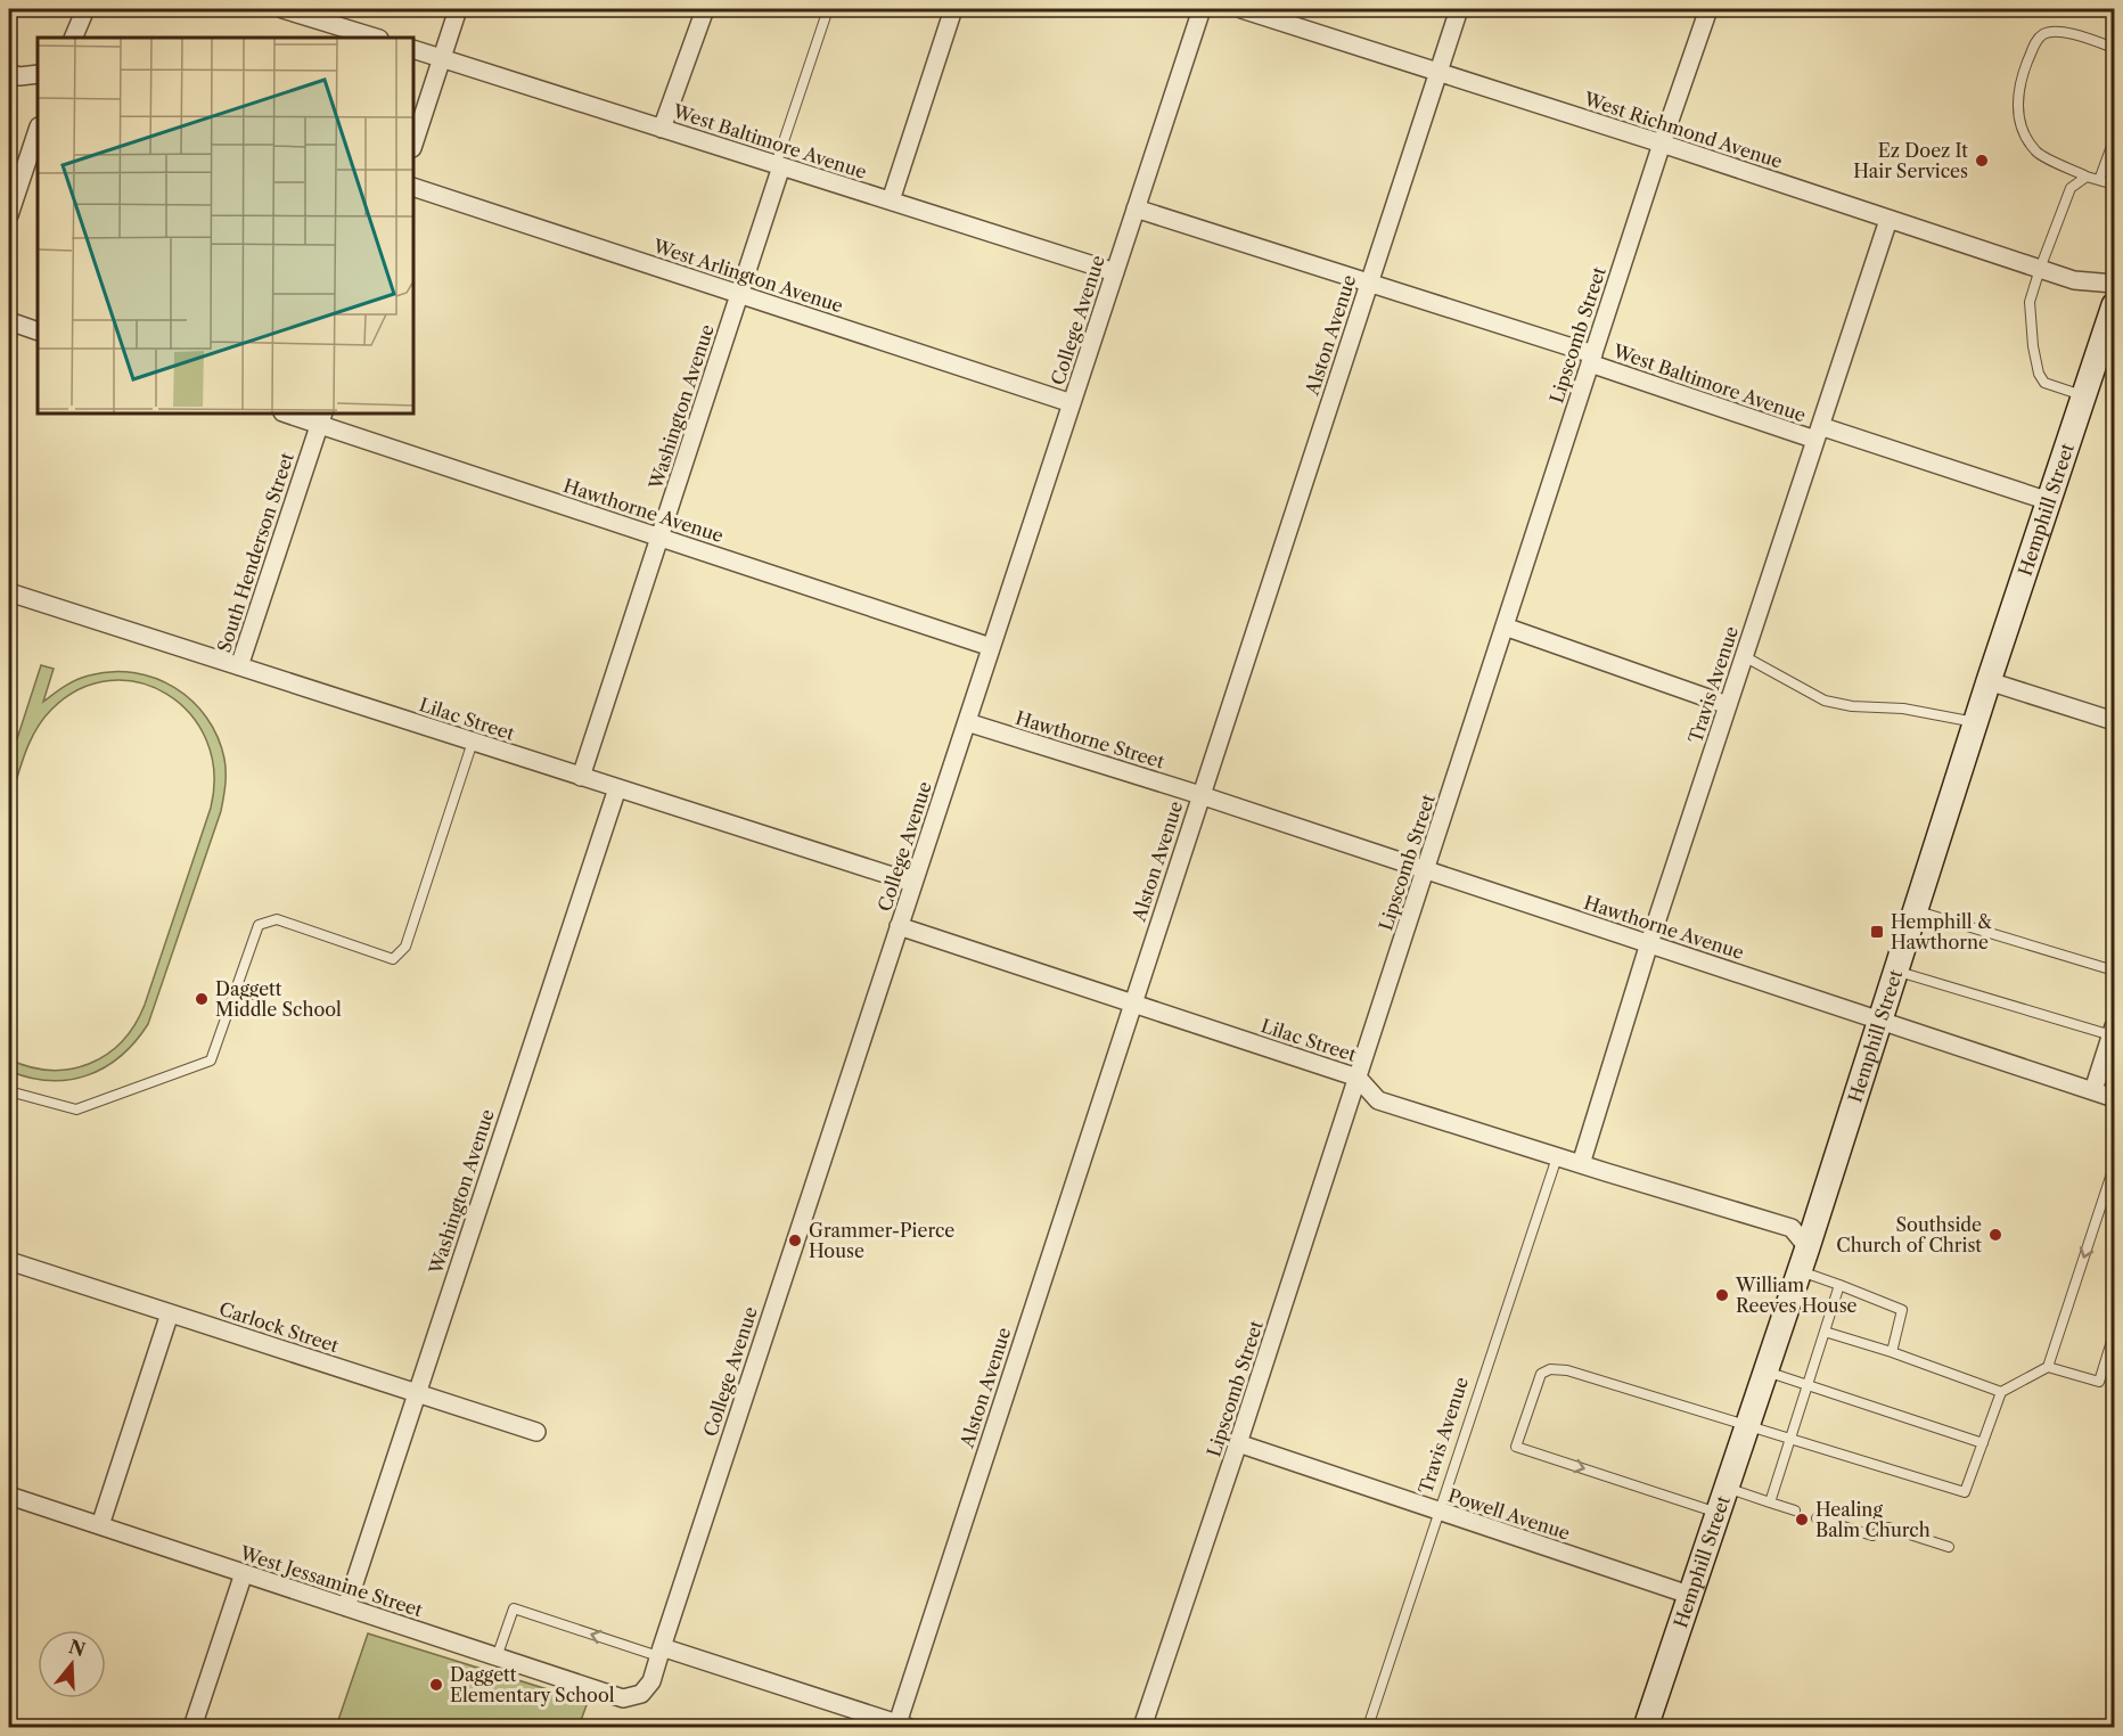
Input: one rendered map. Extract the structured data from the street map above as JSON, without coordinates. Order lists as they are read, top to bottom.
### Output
{
  "streets": {
    "main road": ["Hemphill Street"],
    "street": [
      "West Richmond Avenue",
      "West Baltimore Avenue",
      "West Arlington Avenue",
      "College Avenue",
      "Alston Avenue",
      "Lipscomb Street",
      "Washington Avenue",
      "Hawthorne Avenue",
      "South Henderson Street",
      "Travis Avenue",
      "Lilac Street",
      "Hawthorne Street",
      "Carlock Street",
      "Powell Avenue",
      "West Jessamine Street"
    ]
  },
  "crossings": [
    ["West Richmond Avenue", "Alston Avenue"],
    ["West Richmond Avenue", "Lipscomb Street"],
    ["West Richmond Avenue", "Travis Avenue"],
    ["West Baltimore Avenue", "College Avenue"],
    ["West Baltimore Avenue", "Alston Avenue"],
    ["West Baltimore Avenue", "Lipscomb Street"],
    ["West Baltimore Avenue", "Washington Avenue"],
    ["West Baltimore Avenue", "Hemphill Street"],
    ["West Baltimore Avenue", "Travis Avenue"],
    ["West Arlington Avenue", "College Avenue"],
    ["West Arlington Avenue", "Washington Avenue"],
    ["College Avenue", "Hawthorne Avenue"],
    ["College Avenue", "Lilac Street"],
    ["College Avenue", "Hawthorne Street"],
    ["College Avenue", "West Jessamine Street"],
    ["Alston Avenue", "Hawthorne Avenue"],
    ["Alston Avenue", "Lilac Street"],
    ["Alston Avenue", "Hawthorne Street"],
    ["Lipscomb Street", "Hawthorne Avenue"],
    ["Lipscomb Street", "Lilac Street"],
    ["Lipscomb Street", "Powell Avenue"],
    ["Washington Avenue", "Hawthorne Avenue"],
    ["Washington Avenue", "Lilac Street"],
    ["Washington Avenue", "Carlock Street"],
    ["Washington Avenue", "West Jessamine Street"],
    ["Hawthorne Avenue", "Hemphill Street"],
    ["Hawthorne Avenue", "South Henderson Street"],
    ["Hawthorne Avenue", "Travis Avenue"],
    ["Hawthorne Avenue", "Hawthorne Street"],
    ["Hemphill Street", "Lilac Street"],
    ["Hemphill Street", "Powell Avenue"],
    ["South Henderson Street", "Lilac Street"],
    ["Travis Avenue", "Lilac Street"],
    ["Travis Avenue", "Powell Avenue"]
  ],
  "places": {
    "other": [
      "Ez Doez It Hair Services",
      "Daggett Middle School",
      "Southside Church of Christ",
      "Grammer-Pierce House",
      "William Reeves House",
      "Healing Balm Church",
      "Daggett Elementary School"
    ],
    "transit": ["Hemphill & Hawthorne"]
  },
  "north": "top"
}
